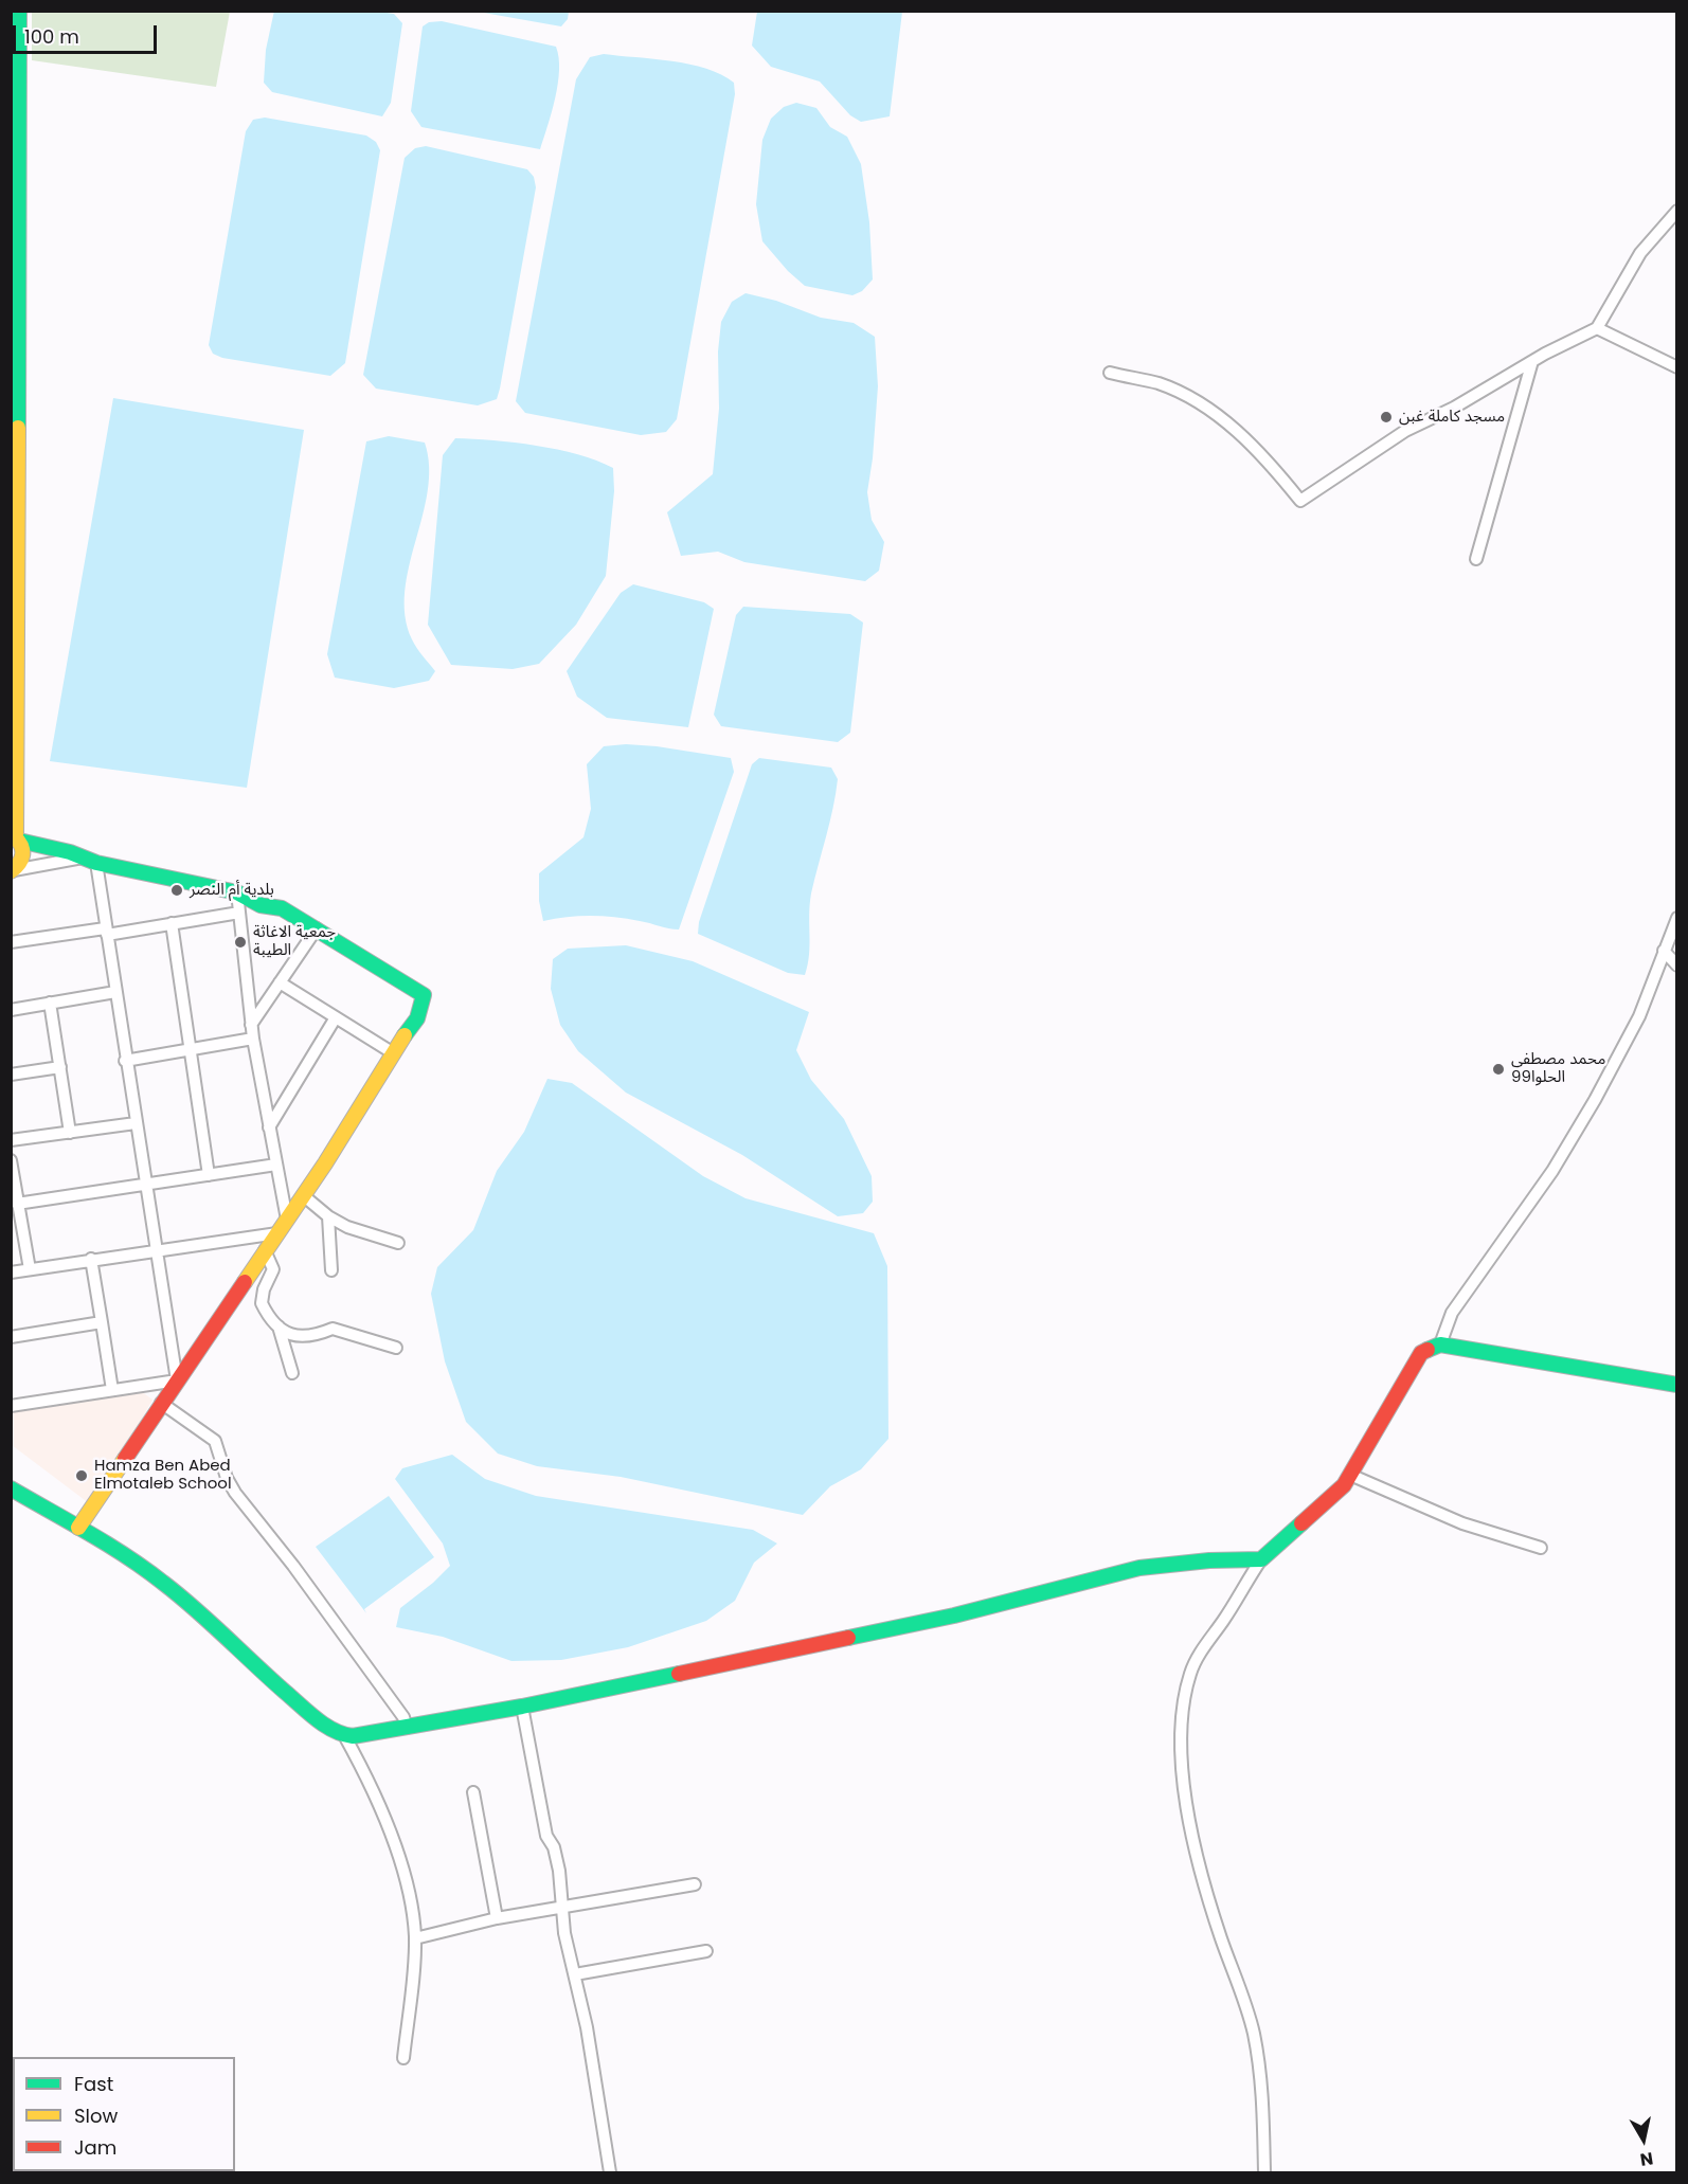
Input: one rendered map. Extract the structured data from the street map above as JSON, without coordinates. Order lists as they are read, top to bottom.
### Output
{
  "places": [
    "مسجد كاملة غبن",
    "بلدية أم النصر",
    "جمعية الاغاثة الطيبة",
    "محمد مصطفى الحلوا99",
    "Hamza Ben Abed Elmotaleb School"
  ],
  "legend": ["Fast", "Slow", "Jam"],
  "scale_bar": "100 m",
  "north": "bottom"
}
